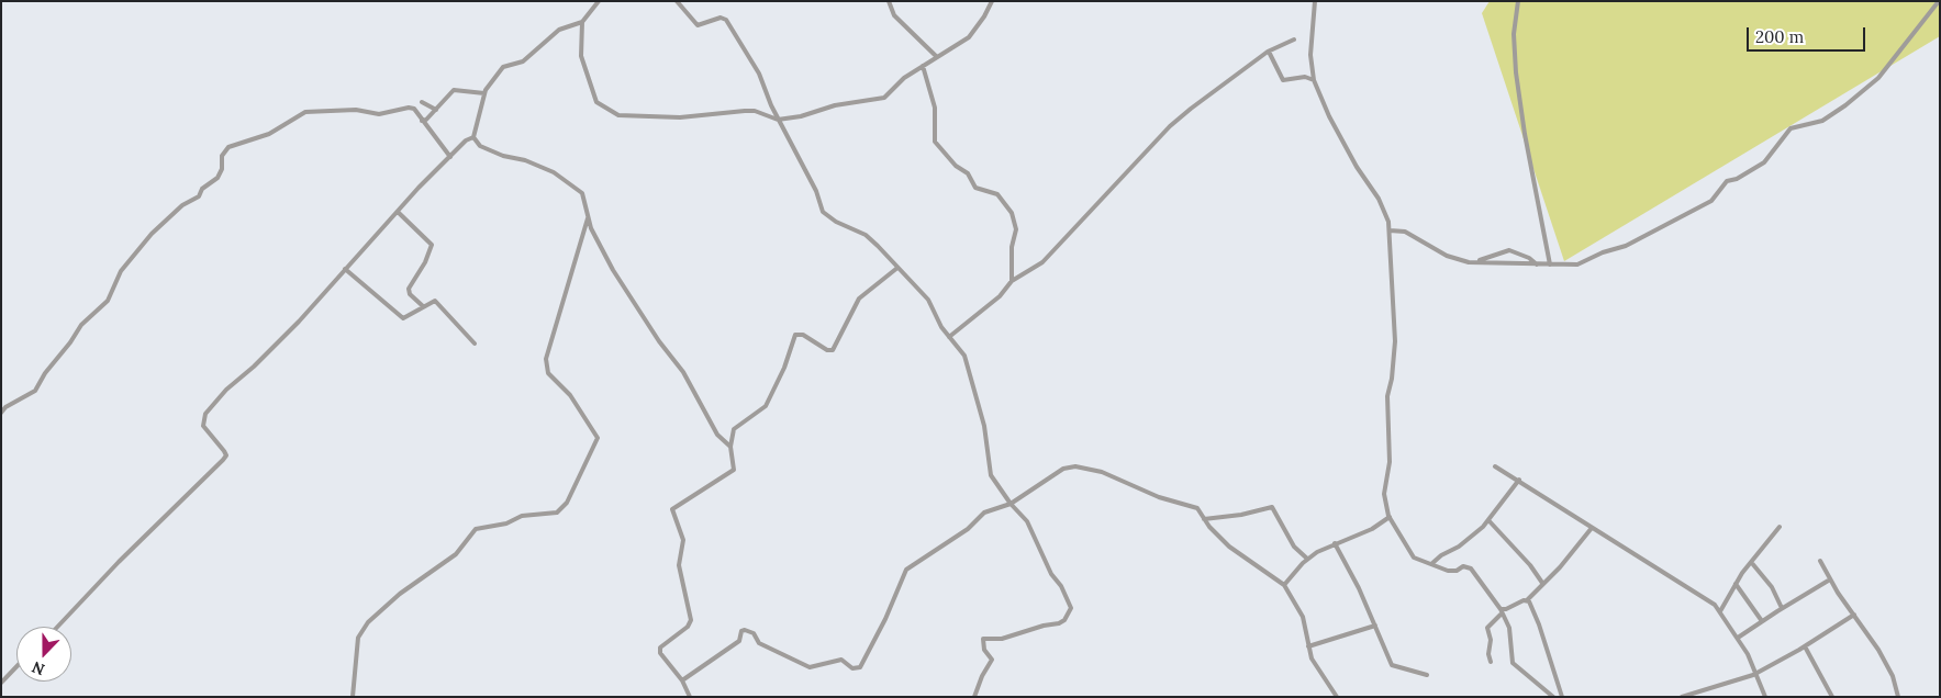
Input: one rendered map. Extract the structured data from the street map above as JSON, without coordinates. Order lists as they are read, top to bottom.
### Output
{
  "scale_bar": "200 m",
  "north": "bottom"
}
